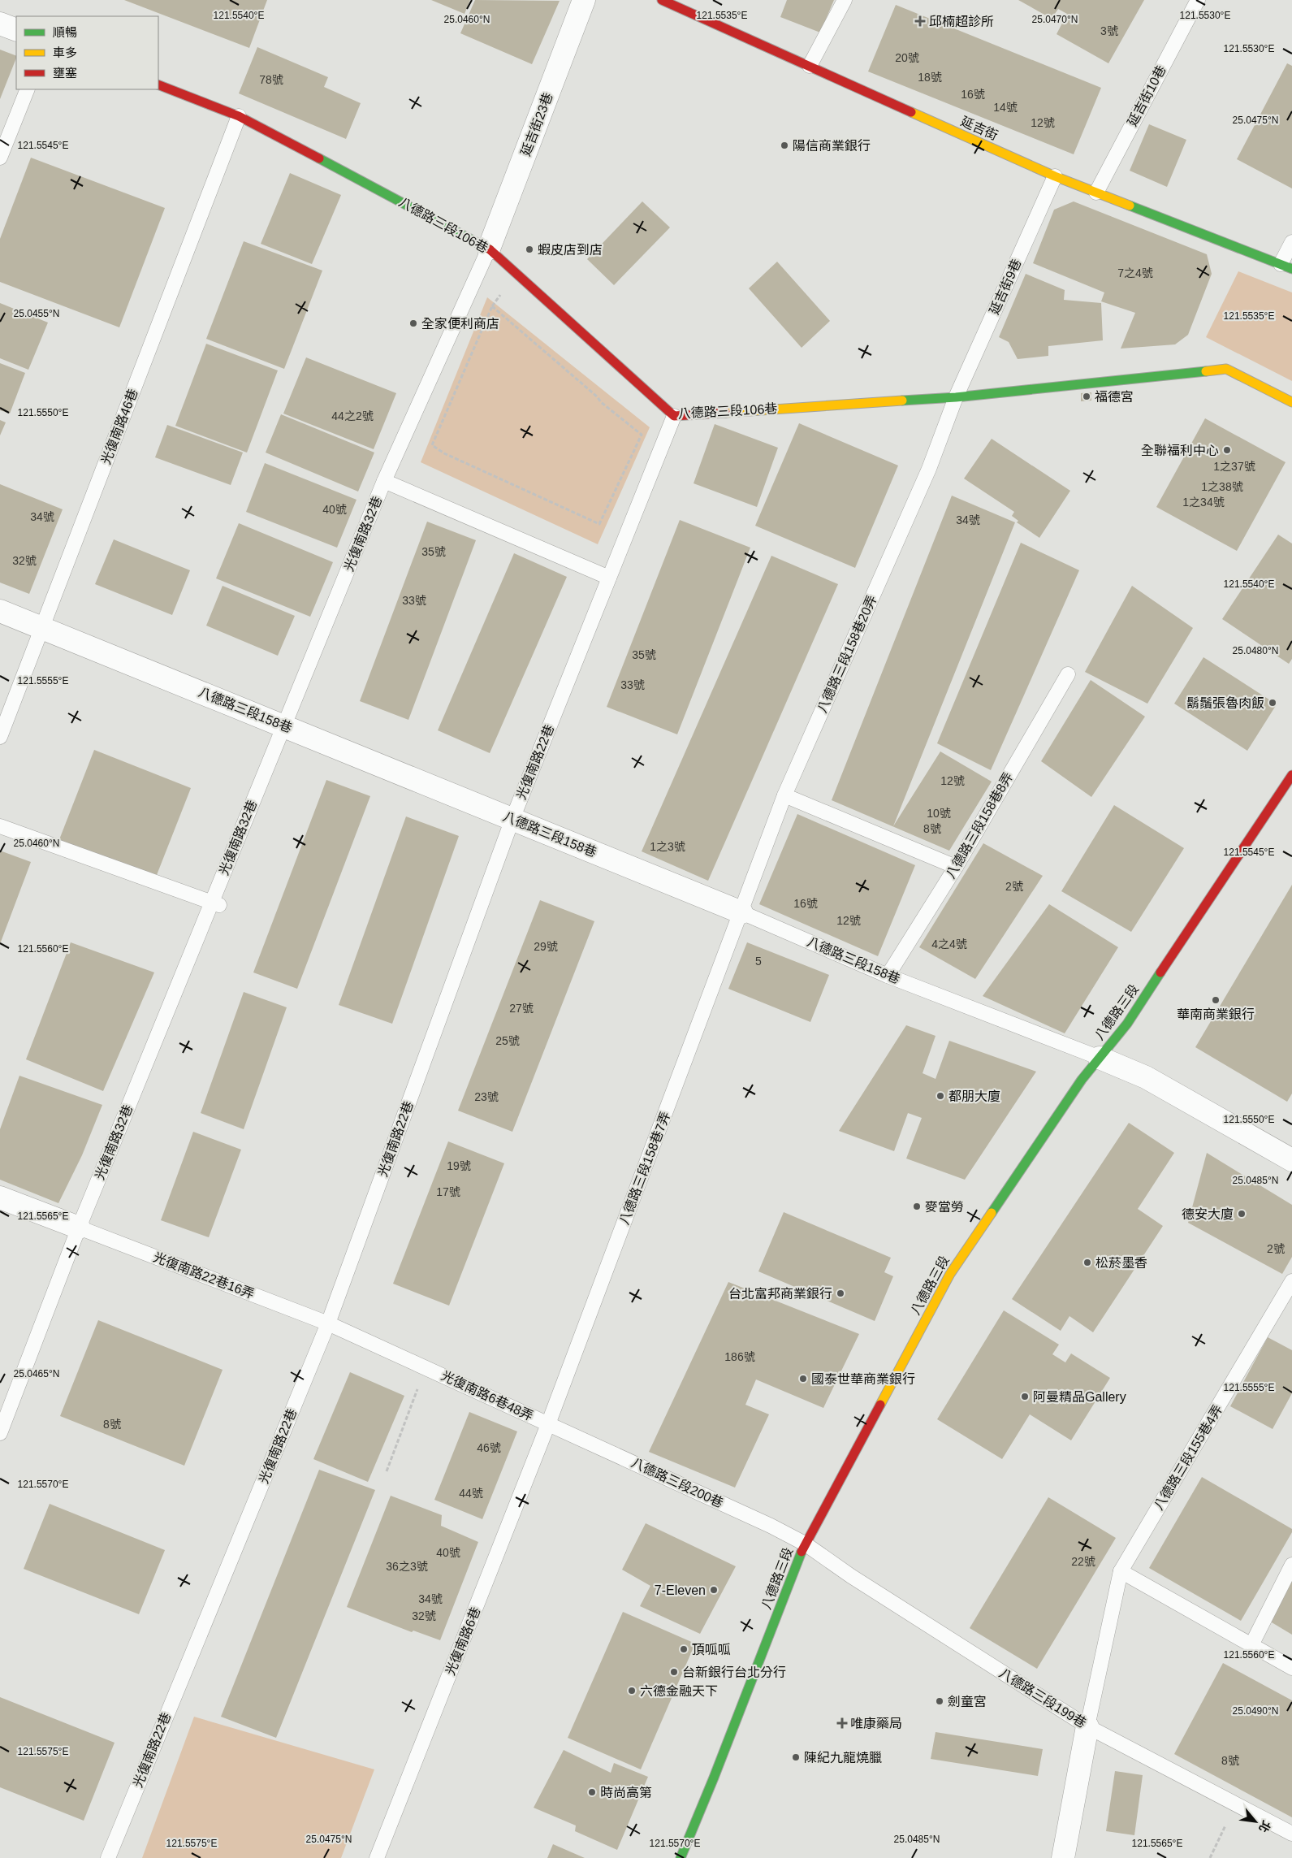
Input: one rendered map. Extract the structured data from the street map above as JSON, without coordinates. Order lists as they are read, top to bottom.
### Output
{
  "streets": {
    "street": [
      "延吉街23巷",
      "延吉街",
      "八德路三段106巷",
      "八德路三段158巷",
      "八德路三段"
    ],
    "lane": [
      "延吉街10巷",
      "延吉街9巷",
      "光復南路46巷",
      "光復南路32巷",
      "八德路三段158巷20弄",
      "光復南路22巷",
      "八德路三段158巷8弄",
      "八德路三段158巷7弄",
      "光復南路22巷16弄",
      "光復南路6巷48弄",
      "八德路三段155巷4弄",
      "八德路三段200巷",
      "光復南路6巷",
      "八德路三段199巷"
    ]
  },
  "crossings": [
    ["延吉街10巷", "延吉街"],
    ["延吉街23巷", "八德路三段106巷"],
    ["延吉街23巷", "光復南路32巷"],
    ["延吉街", "延吉街9巷"],
    ["八德路三段106巷", "延吉街9巷"],
    ["八德路三段106巷", "光復南路46巷"],
    ["八德路三段106巷", "光復南路32巷"],
    ["八德路三段106巷", "八德路三段158巷20弄"],
    ["八德路三段106巷", "光復南路22巷"],
    ["延吉街9巷", "八德路三段158巷20弄"],
    ["光復南路46巷", "八德路三段158巷"],
    ["光復南路32巷", "八德路三段158巷"],
    ["光復南路32巷", "光復南路22巷16弄"],
    ["八德路三段158巷20弄", "八德路三段158巷"],
    ["八德路三段158巷20弄", "八德路三段158巷7弄"],
    ["八德路三段158巷", "光復南路22巷"],
    ["八德路三段158巷", "八德路三段158巷8弄"],
    ["八德路三段158巷", "八德路三段"],
    ["八德路三段158巷", "八德路三段158巷7弄"],
    ["光復南路22巷", "光復南路22巷16弄"],
    ["光復南路22巷", "光復南路6巷48弄"],
    ["八德路三段", "八德路三段200巷"],
    ["八德路三段", "八德路三段199巷"],
    ["八德路三段158巷7弄", "光復南路6巷48弄"],
    ["八德路三段158巷7弄", "八德路三段200巷"],
    ["八德路三段158巷7弄", "光復南路6巷"],
    ["光復南路22巷16弄", "光復南路6巷48弄"],
    ["光復南路6巷48弄", "八德路三段200巷"],
    ["光復南路6巷48弄", "光復南路6巷"],
    ["八德路三段155巷4弄", "八德路三段199巷"],
    ["八德路三段200巷", "光復南路6巷"],
    ["八德路三段200巷", "八德路三段199巷"]
  ],
  "places": {
    "health": ["邱楠超診所", "唯康藥局"],
    "other": [
      "陽信商業銀行",
      "蝦皮店到店",
      "全家便利商店",
      "福德宮",
      "全聯福利中心",
      "鬍鬚張魯肉飯",
      "華南商業銀行",
      "都朋大廈",
      "麥當勞",
      "德安大廈",
      "松菸墨香",
      "台北富邦商業銀行",
      "國泰世華商業銀行",
      "阿曼精品Gallery",
      "7-Eleven",
      "頂呱呱",
      "台新銀行台北分行",
      "六德金融天下",
      "劍童宮",
      "陳紀九龍燒臘",
      "時尚高第"
    ]
  },
  "house_numbers": [
    "3號",
    "20號",
    "18號",
    "78號",
    "16號",
    "14號",
    "12號",
    "7之4號",
    "44之2號",
    "1之37號",
    "1之38號",
    "1之34號",
    "40號",
    "34號",
    "34號",
    "35號",
    "32號",
    "33號",
    "35號",
    "33號",
    "12號",
    "10號",
    "8號",
    "1之3號",
    "2號",
    "16號",
    "12號",
    "4之4號",
    "29號",
    "5",
    "27號",
    "25號",
    "23號",
    "19號",
    "17號",
    "2號",
    "186號",
    "8號",
    "46號",
    "44號",
    "40號",
    "22號",
    "36之3號",
    "34號",
    "32號",
    "8號"
  ],
  "legend": ["順暢", "車多", "壅塞"],
  "north": "bottom right",
  "coordinates": [
    "121.5540°E",
    "121.5535°E",
    "121.5530°E",
    "25.0460°N",
    "25.0470°N",
    "25.0475°N",
    "121.5545°E",
    "25.0455°N",
    "121.5550°E",
    "25.0480°N",
    "121.5555°E",
    "121.5560°E",
    "25.0485°N",
    "121.5565°E",
    "25.0465°N",
    "121.5570°E",
    "25.0490°N",
    "121.5575°E"
  ]
}
